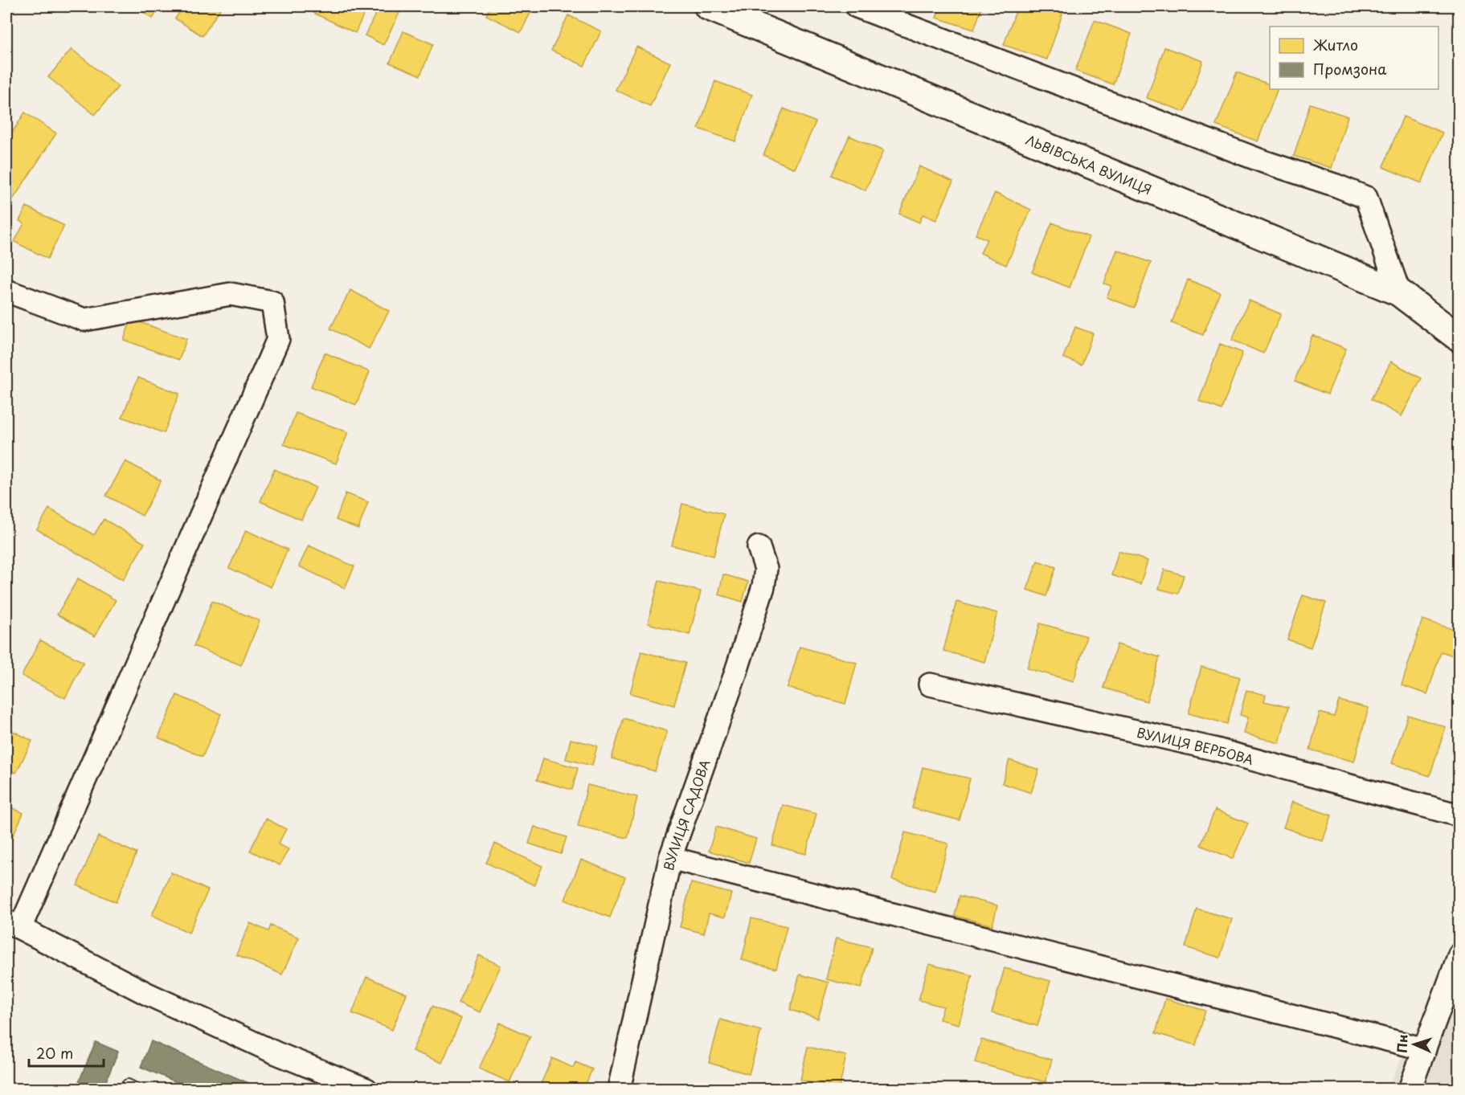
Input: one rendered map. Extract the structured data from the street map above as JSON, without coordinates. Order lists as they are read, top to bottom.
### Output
{
  "streets": {
    "street": ["ЛЬВІВСЬКА ВУЛИЦЯ", "ВУЛИЦЯ ВЕРБОВА", "ВУЛИЦЯ САДОВА"]
  },
  "legend": ["Житло", "Промзона"],
  "scale_bar": "20 m",
  "north": "left"
}
